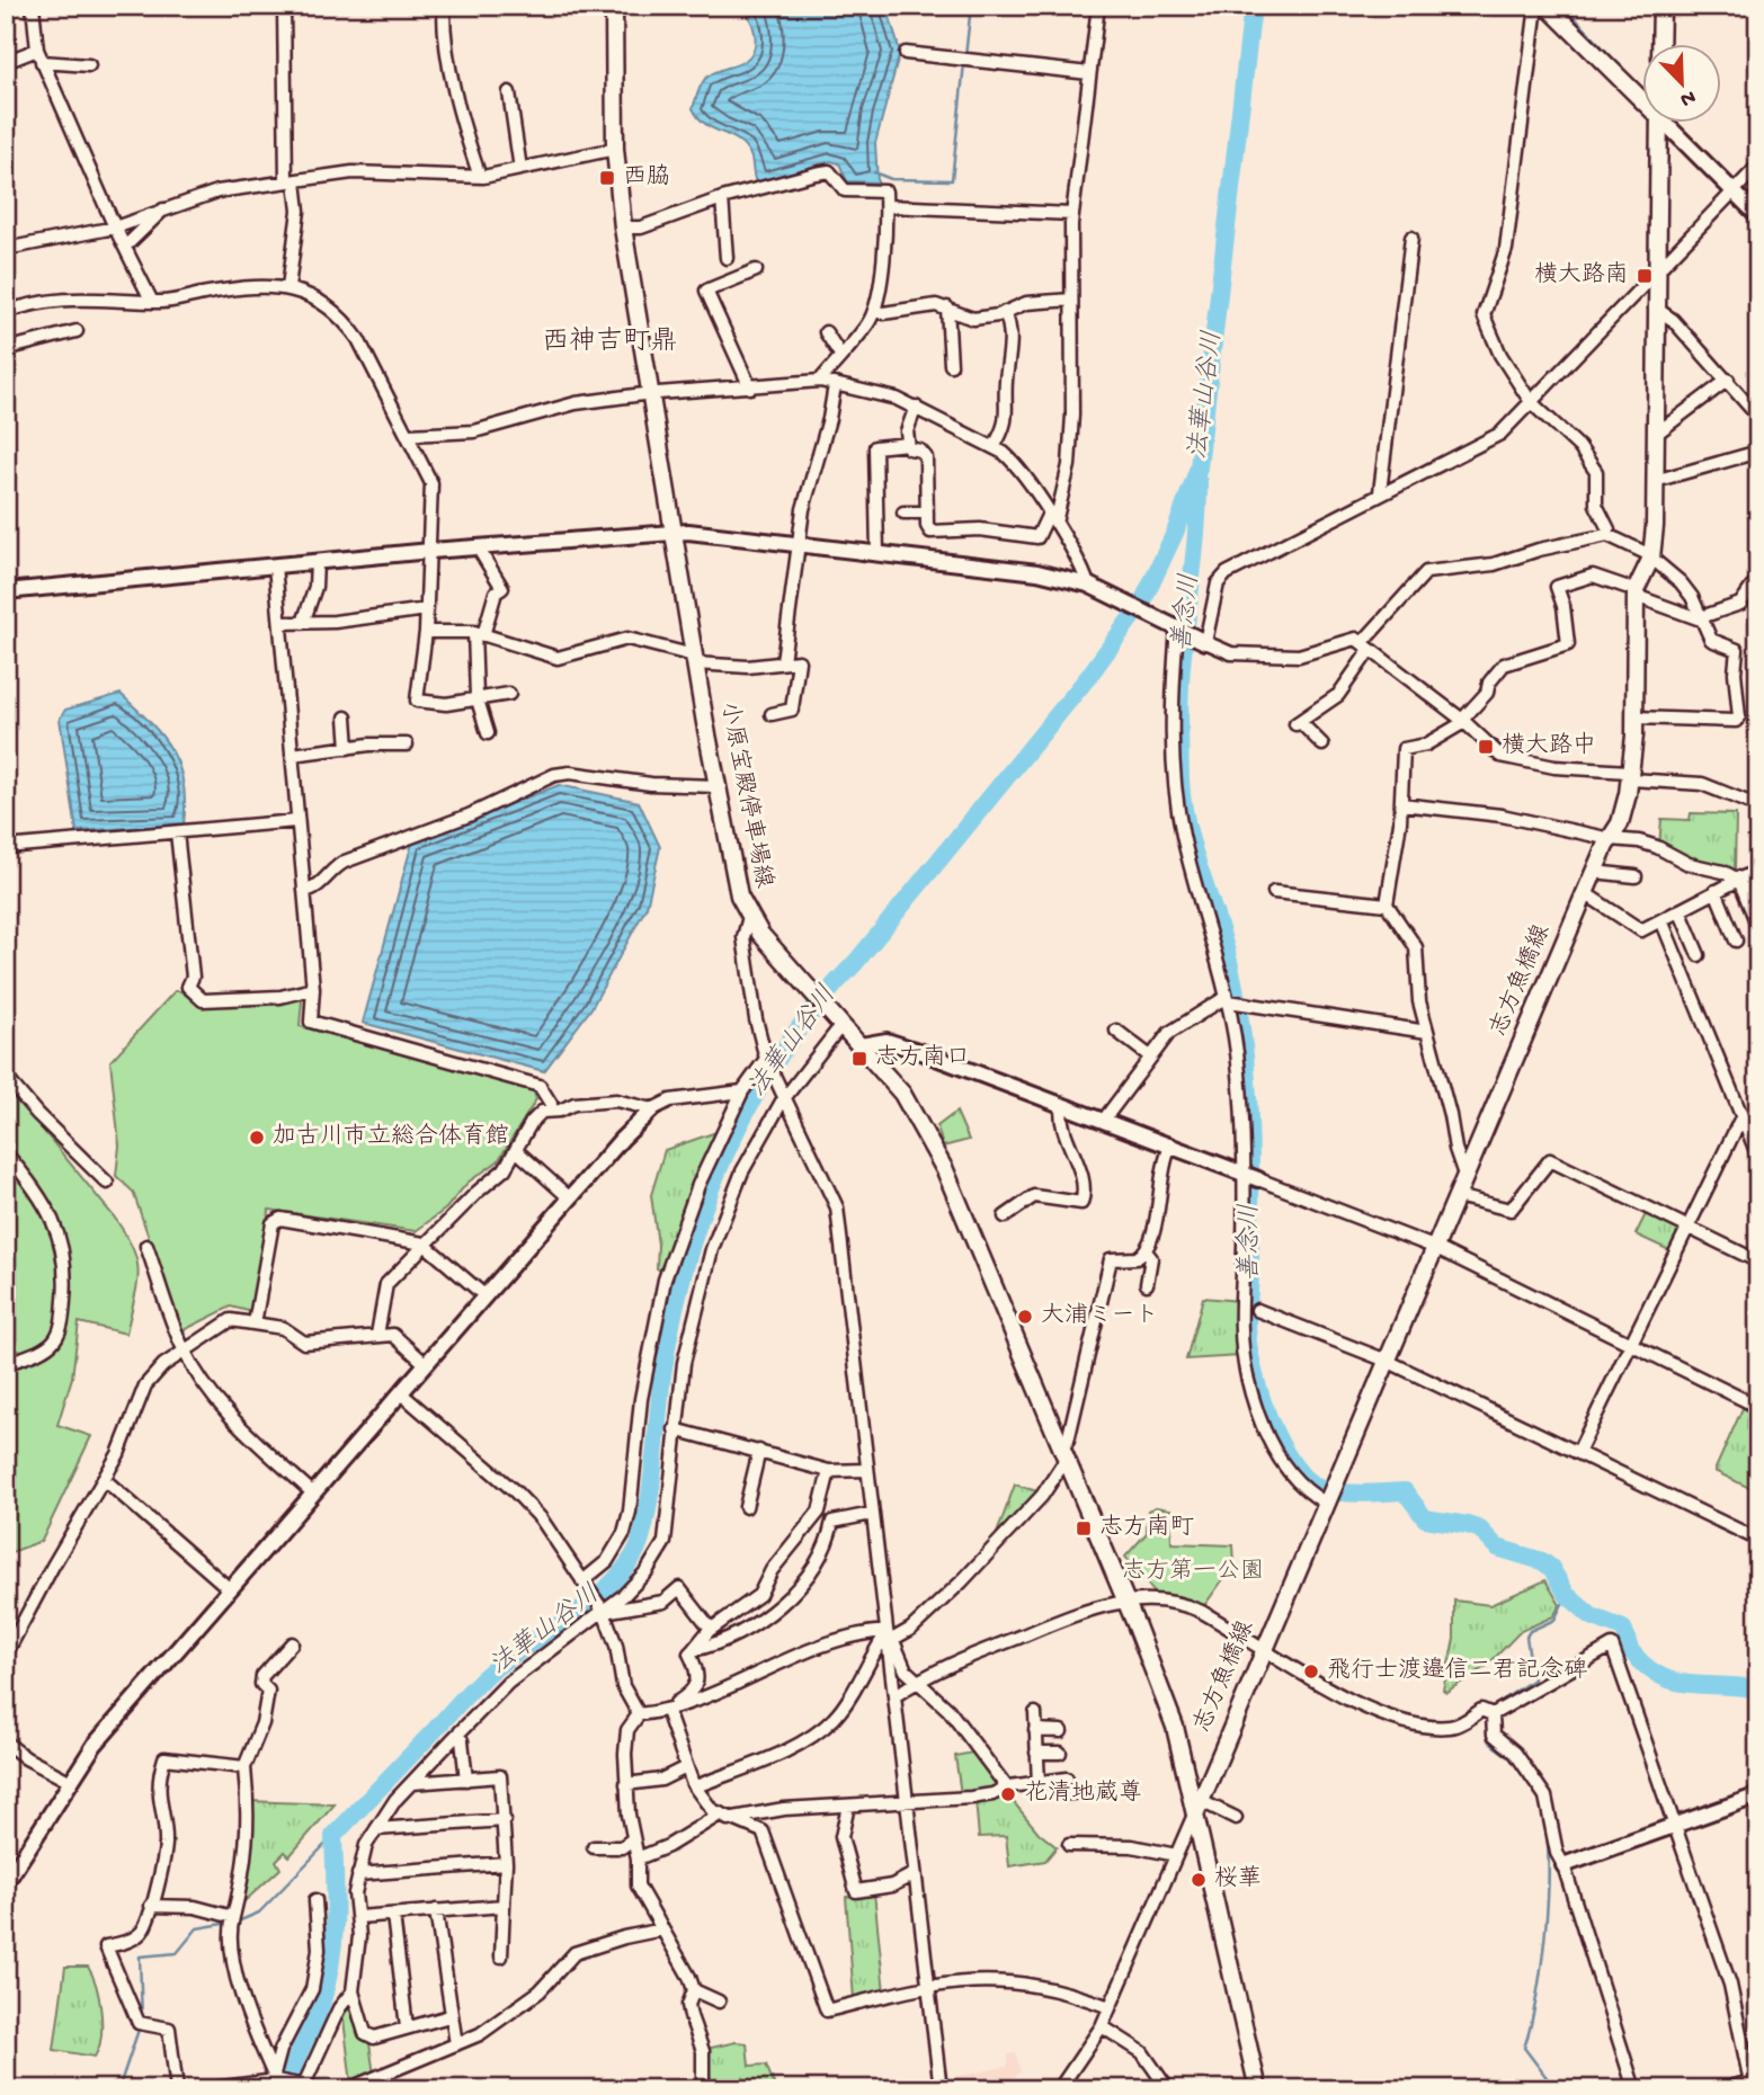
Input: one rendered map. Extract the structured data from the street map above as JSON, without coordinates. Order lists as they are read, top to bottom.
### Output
{
  "streets": {
    "main road": ["小原宝殿停車場線", "志方魚橋線"]
  },
  "crossings": [
    ["小原宝殿停車場線", "志方魚橋線"]
  ],
  "districts": ["西神吉町鼎"],
  "water": ["法華山谷川", "善念川"],
  "parks": ["志方第一公園"],
  "places": {
    "transit": [
      "西脇",
      "横大路南",
      "横大路中",
      "志方南口",
      "志方南町"
    ],
    "other": [
      "加古川市立総合体育館",
      "大浦ミート",
      "飛行士渡邉信二君記念碑",
      "花清地蔵尊",
      "桜華"
    ]
  },
  "north": "bottom right"
}
